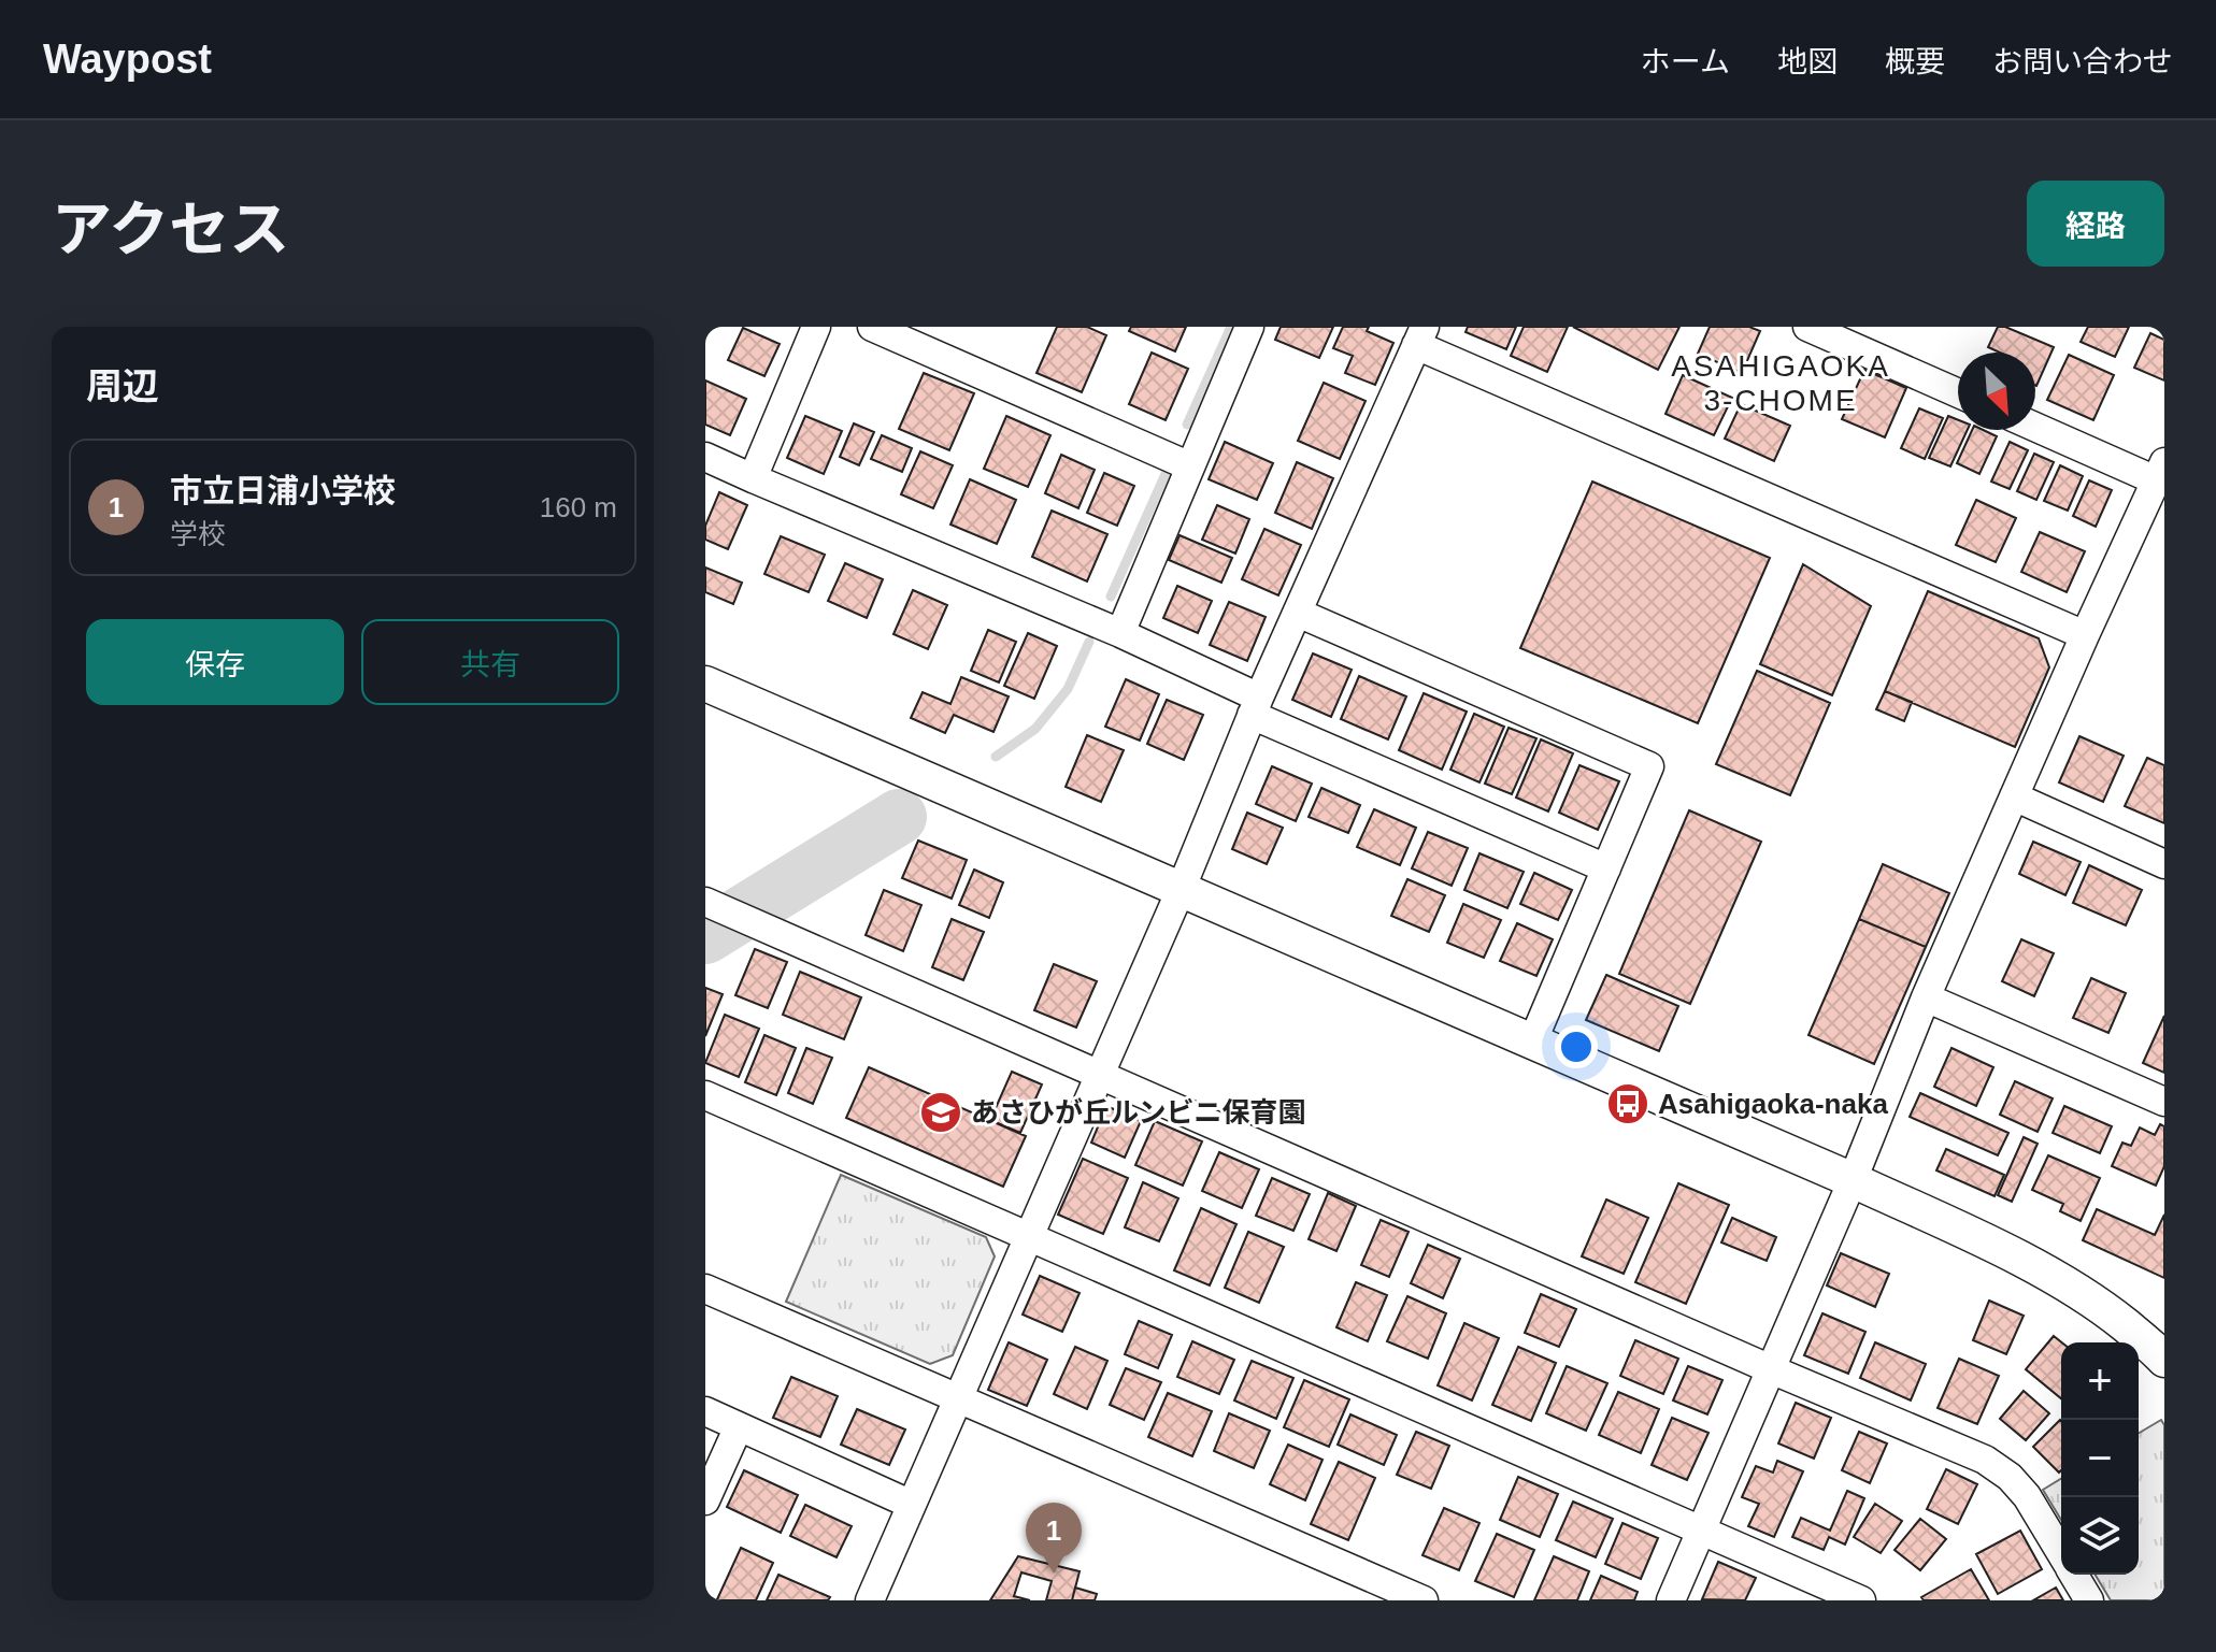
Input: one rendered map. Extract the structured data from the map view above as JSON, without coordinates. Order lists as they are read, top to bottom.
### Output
{
  "districts": ["ASAHIGAOKA 3-CHOME"],
  "places": {
    "bus stop": ["Asahigaoka-naka"],
    "school or university": ["あさひが丘ルンビニ保育園"]
  },
  "north": "bottom right",
  "page": {
    "header": "Waypost",
    "nav": [
      "ホーム",
      "地図",
      "概要",
      "お問い合わせ"
    ],
    "title": "アクセス",
    "buttons": [
      "経路",
      ["保存", "共有"]
    ],
    "heading": "周辺",
    "list": [
      {
        "mark": "1",
        "name": "市立日浦小学校",
        "note": "学校",
        "value": "160 m"
      }
    ],
    "map_buttons": ["+", "−"],
    "pins": "1"
  }
}
